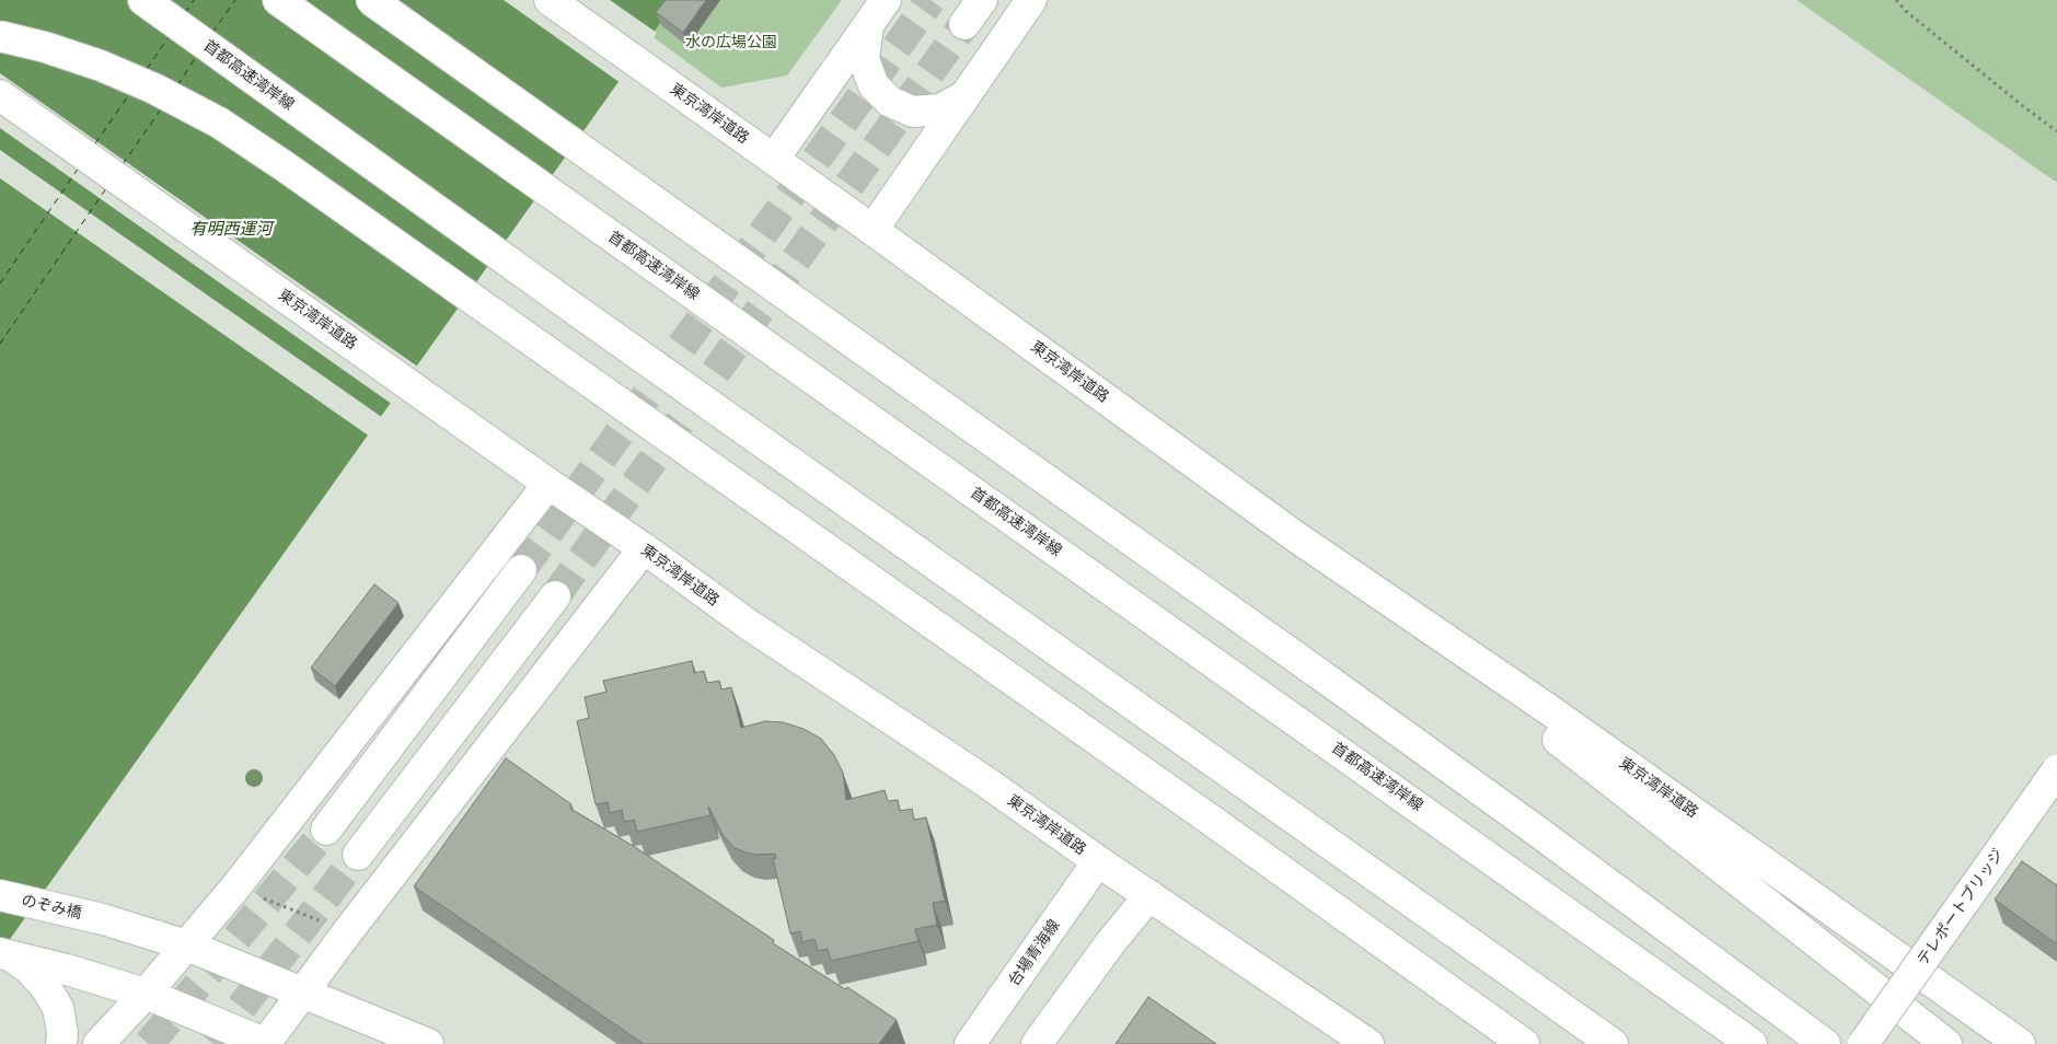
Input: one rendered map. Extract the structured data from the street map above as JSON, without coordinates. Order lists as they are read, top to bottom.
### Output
{
  "streets": {
    "main road": [
      "首都高速湾岸線",
      "東京湾岸道路",
      "のぞみ橋",
      "テレポートブリッジ",
      "台場青海線"
    ]
  },
  "crossings": [
    ["東京湾岸道路", "台場青海線"]
  ],
  "water": ["有明西運河"],
  "parks": ["水の広場公園"]
}
